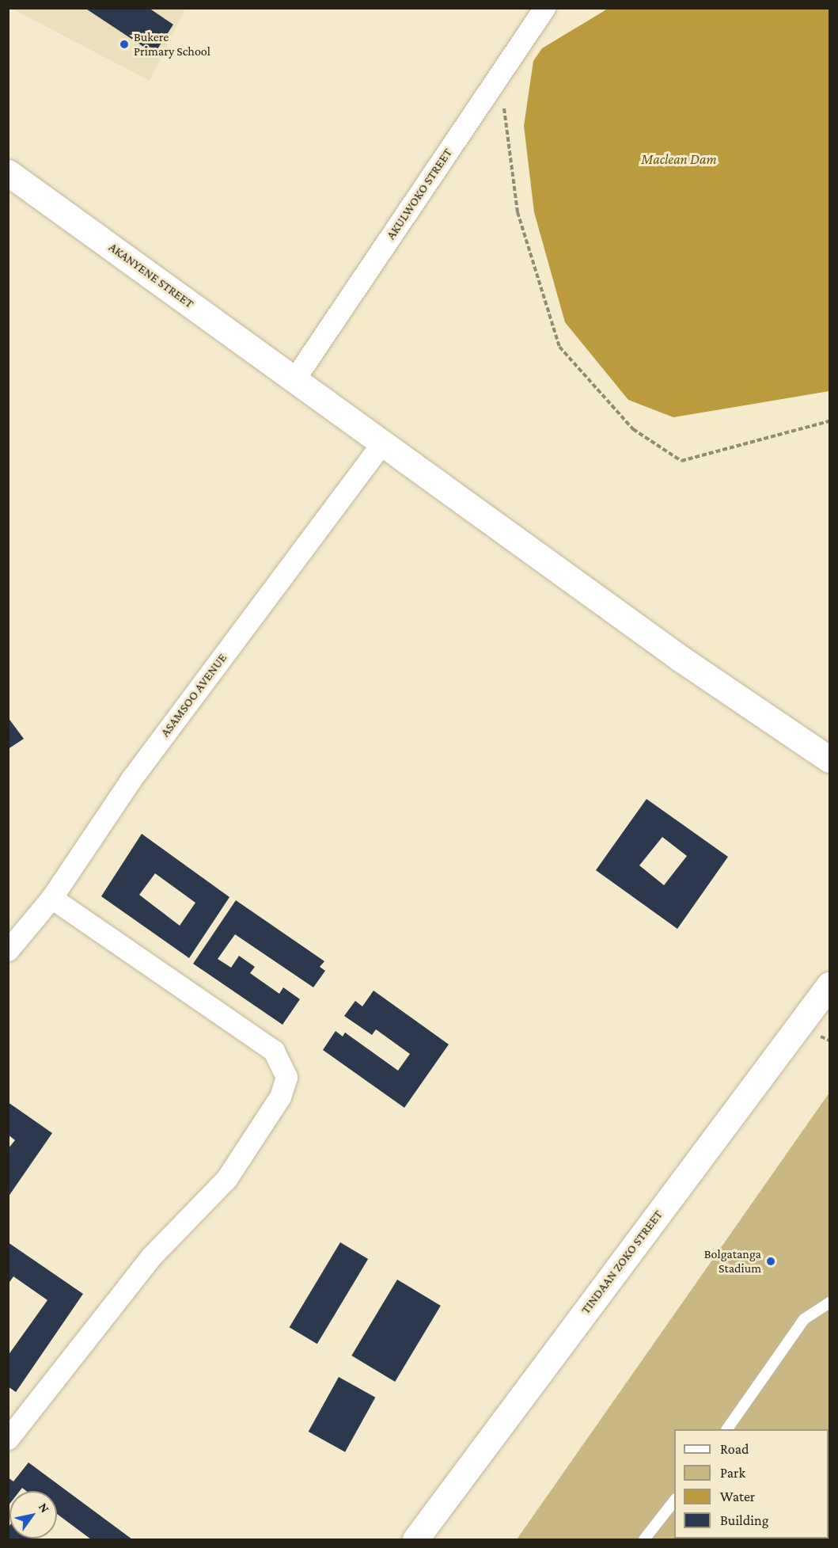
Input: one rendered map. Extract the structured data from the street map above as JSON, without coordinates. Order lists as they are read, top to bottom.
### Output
{
  "streets": {
    "street": [
      "AKULWOKO STREET",
      "AKANYENE STREET",
      "ASAMSOO AVENUE",
      "TINDAAN ZOKO STREET"
    ]
  },
  "crossings": [
    ["AKULWOKO STREET", "AKANYENE STREET"],
    ["AKANYENE STREET", "ASAMSOO AVENUE"]
  ],
  "water": ["Maclean Dam"],
  "places": ["Bukere Primary School", "Bolgatanga Stadium"],
  "legend": [
    "Road",
    "Park",
    "Water",
    "Building"
  ],
  "north": "top right"
}
